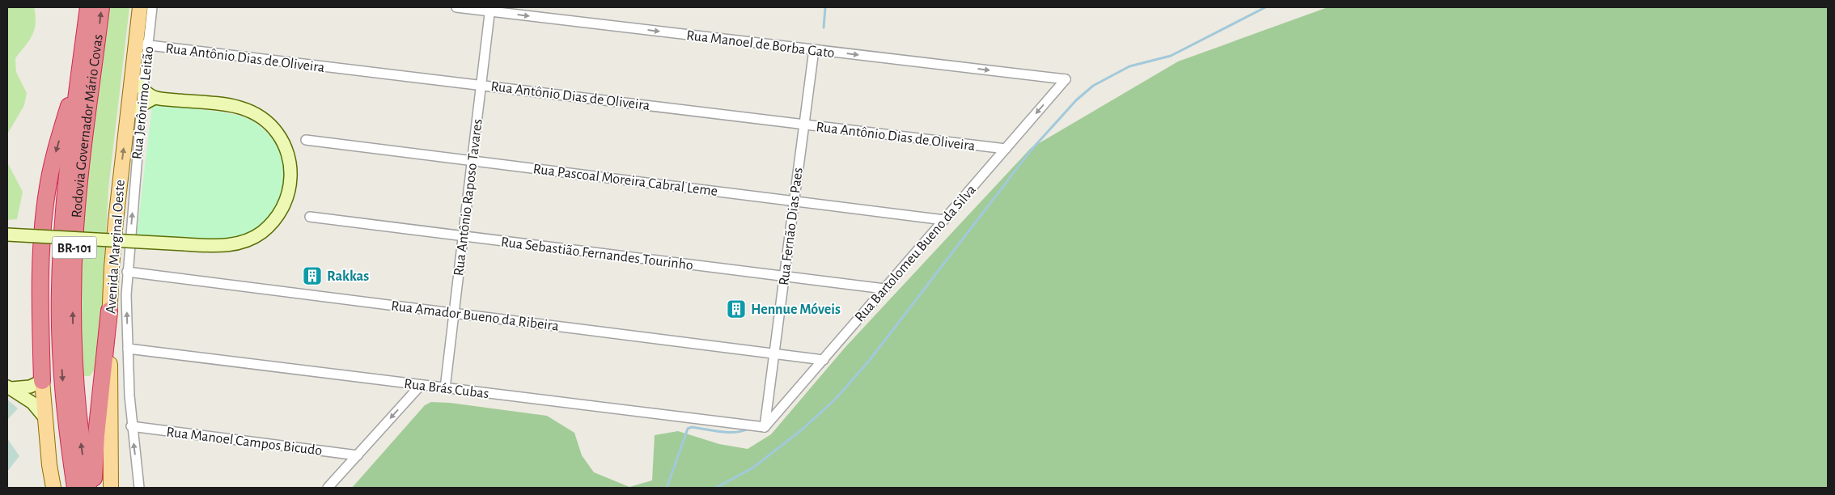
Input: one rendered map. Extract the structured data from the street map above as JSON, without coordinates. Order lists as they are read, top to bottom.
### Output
{
  "streets": {
    "highway": ["Rodovia Governador Mário Covas", "BR-101"],
    "main road": ["Avenida Marginal Oeste"],
    "street": [
      "Rua Manoel de Borba Gato",
      "Rua Antônio Dias de Oliveira",
      "Rua Jerônimo Leitão",
      "Rua Pascoal Moreira Cabral Leme",
      "Rua Antônio Raposo Tavares",
      "Rua Fernão Dias Paes",
      "Rua Sebastião Fernandes Tourinho",
      "Rua Bartolomeu Bueno da Silva",
      "Rua Amador Bueno da Ribeira",
      "Rua Brás Cubas",
      "Rua Manoel Campos Bicudo"
    ]
  },
  "crossings": [
    ["Rua Manoel de Borba Gato", "Rua Antônio Raposo Tavares"],
    ["Rua Manoel de Borba Gato", "Rua Fernão Dias Paes"],
    ["Rua Manoel de Borba Gato", "Rua Bartolomeu Bueno da Silva"],
    ["Rua Antônio Dias de Oliveira", "Rua Jerônimo Leitão"],
    ["Rua Antônio Dias de Oliveira", "Rua Antônio Raposo Tavares"],
    ["Rua Antônio Dias de Oliveira", "Rua Fernão Dias Paes"],
    ["Rua Antônio Dias de Oliveira", "Avenida Marginal Oeste"],
    ["Rua Antônio Dias de Oliveira", "Rua Bartolomeu Bueno da Silva"],
    ["Rua Jerônimo Leitão", "Avenida Marginal Oeste"],
    ["Rua Jerônimo Leitão", "Rua Amador Bueno da Ribeira"],
    ["Rua Jerônimo Leitão", "Rua Brás Cubas"],
    ["Rua Jerônimo Leitão", "Rua Manoel Campos Bicudo"],
    ["Rua Pascoal Moreira Cabral Leme", "Rua Antônio Raposo Tavares"],
    ["Rua Pascoal Moreira Cabral Leme", "Rua Fernão Dias Paes"],
    ["Rua Pascoal Moreira Cabral Leme", "Rua Bartolomeu Bueno da Silva"],
    ["Rua Antônio Raposo Tavares", "Rua Sebastião Fernandes Tourinho"],
    ["Rua Antônio Raposo Tavares", "Rua Amador Bueno da Ribeira"],
    ["Rua Antônio Raposo Tavares", "Rua Brás Cubas"],
    ["Rua Fernão Dias Paes", "Rua Sebastião Fernandes Tourinho"],
    ["Rua Fernão Dias Paes", "Rua Bartolomeu Bueno da Silva"],
    ["Rua Fernão Dias Paes", "Rua Amador Bueno da Ribeira"],
    ["Rua Fernão Dias Paes", "Rua Brás Cubas"],
    ["Rua Sebastião Fernandes Tourinho", "Rua Bartolomeu Bueno da Silva"],
    ["Rua Bartolomeu Bueno da Silva", "Rua Amador Bueno da Ribeira"],
    ["Rua Bartolomeu Bueno da Silva", "Rua Brás Cubas"]
  ],
  "one_way": ["Rua Manoel de Borba Gato", "Rua Jerônimo Leitão", "Avenida Marginal Oeste"],
  "places": {
    "building": ["Rakkas", "Hennue Móveis"]
  }
}
